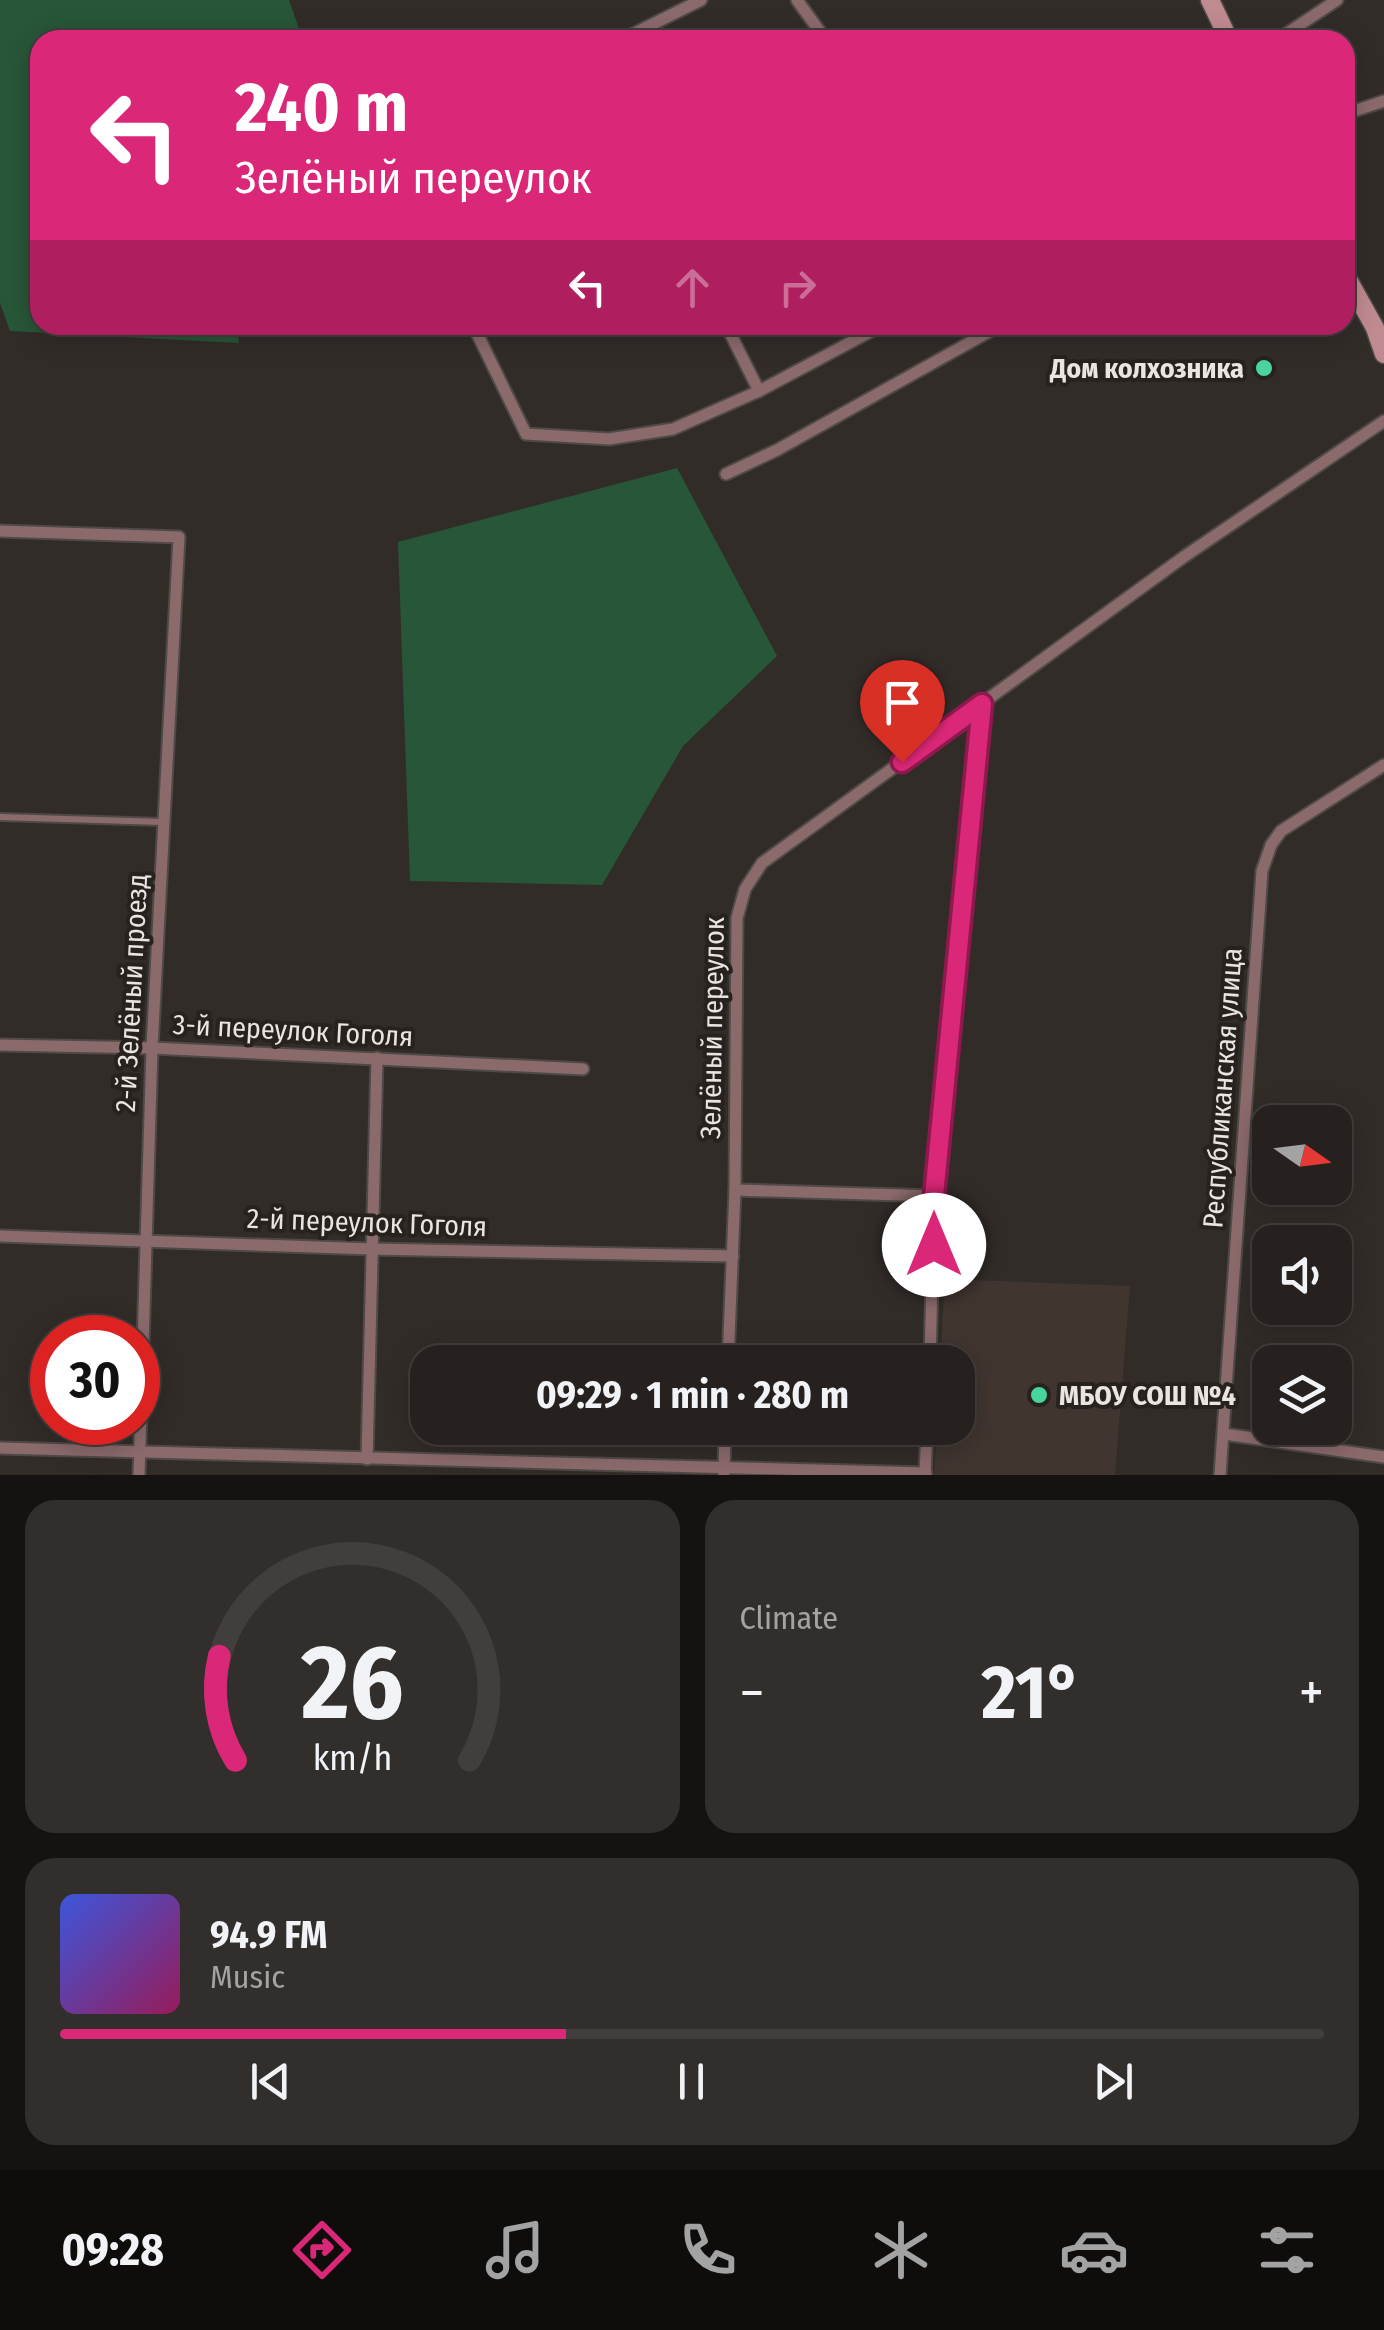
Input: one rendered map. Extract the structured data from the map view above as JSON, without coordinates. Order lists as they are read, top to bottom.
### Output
{
  "streets": {
    "street": [
      "2-й Зелёный проезд",
      "Зелёный переулок",
      "3-й переулок Гоголя",
      "Республиканская улица",
      "2-й переулок Гоголя"
    ]
  },
  "crossings": [
    ["2-й Зелёный проезд", "3-й переулок Гоголя"],
    ["2-й Зелёный проезд", "2-й переулок Гоголя"],
    ["Зелёный переулок", "2-й переулок Гоголя"]
  ],
  "places": ["Дом колхозника", "МБОУ СОШ №4"],
  "north": "right",
  "page": {
    "turn": ["240 m", "Зелёный переулок"],
    "limit": "30",
    "trip": "09:29 · 1 min · 280 m",
    "tile": "Climate",
    "heat": ["−", "21°", "+"],
    "song": ["94.9 FM", "Music"],
    "tabs": "09:28",
    "gauge": ["26", "km/h"]
  }
}
